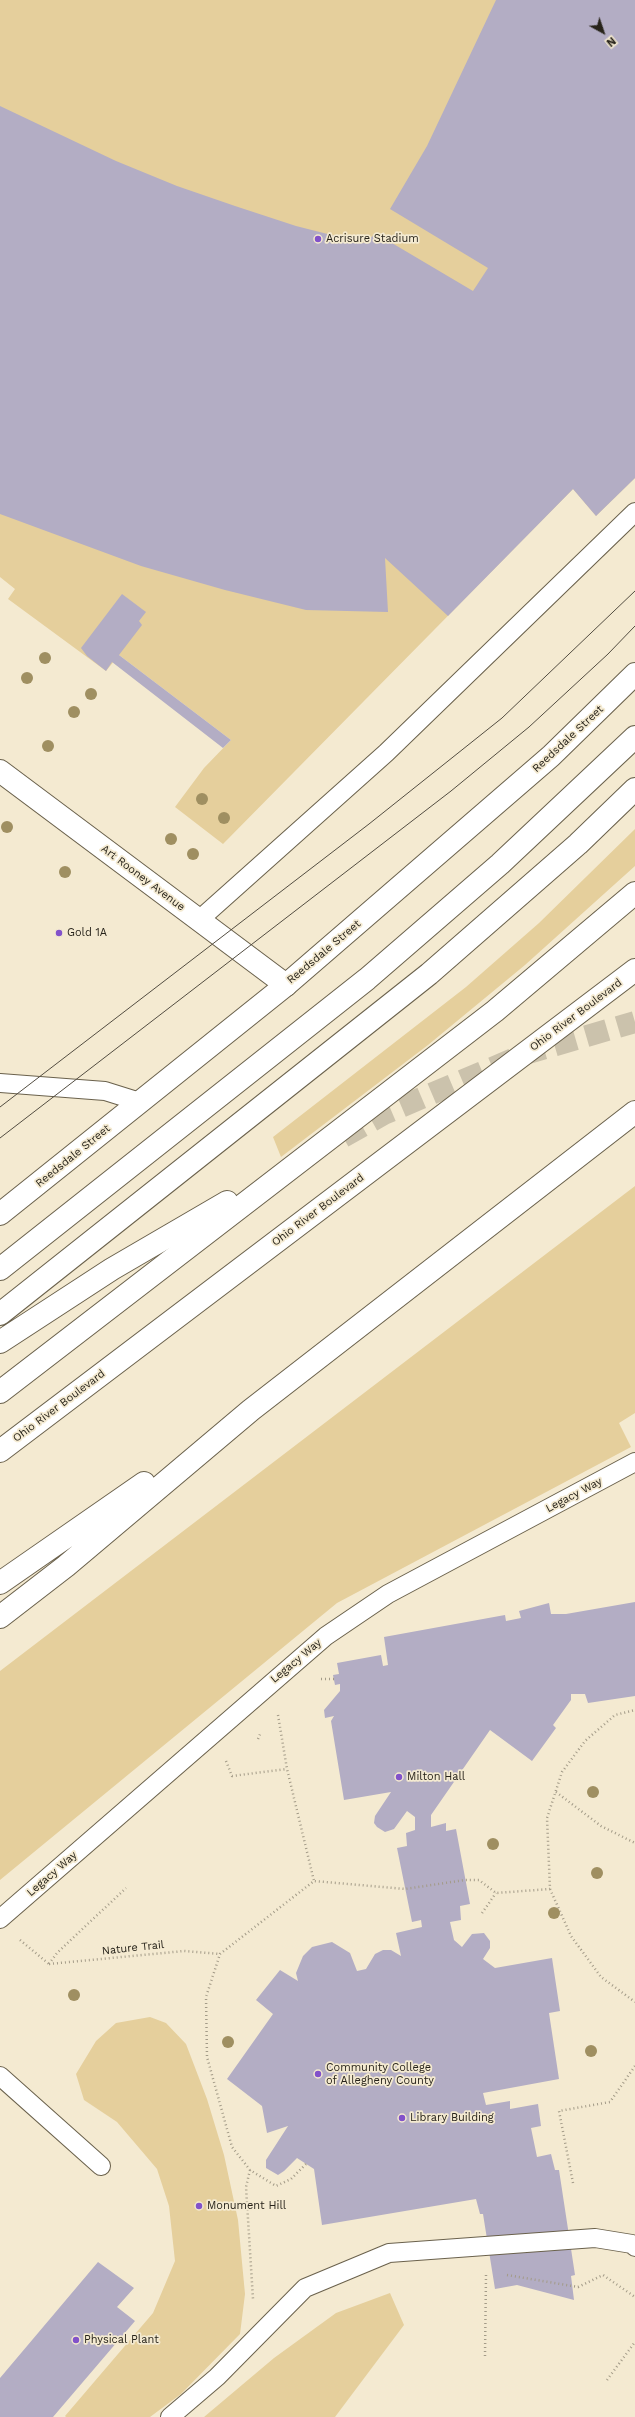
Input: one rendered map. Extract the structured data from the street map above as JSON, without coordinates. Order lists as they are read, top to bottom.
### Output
{
  "streets": {
    "main road": ["Reedsdale Street", "Art Rooney Avenue", "Ohio River Boulevard"],
    "lane": ["Legacy Way"],
    "path": ["Nature Trail"]
  },
  "crossings": [
    ["Reedsdale Street", "Art Rooney Avenue"]
  ],
  "places": [
    "Acrisure Stadium",
    "Gold 1A",
    "Milton Hall",
    "Community College of Allegheny County",
    "Library Building",
    "Monument Hill",
    "Physical Plant"
  ],
  "north": "bottom right"
}
